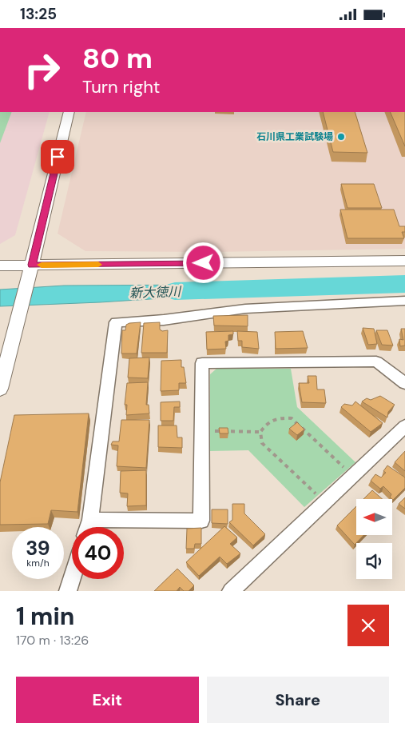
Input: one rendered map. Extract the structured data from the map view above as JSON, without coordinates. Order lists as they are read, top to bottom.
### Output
{
  "water": ["新大徳川"],
  "places": ["石川県工業試験場"],
  "north": "left",
  "page": {
    "status": "13:25",
    "turn": ["80 m", "Turn right"],
    "speed": "39 km/h",
    "limit": "40",
    "heading": ["1 min", "170 m · 13:26"],
    "buttons": ["Exit", "Share"]
  }
}
